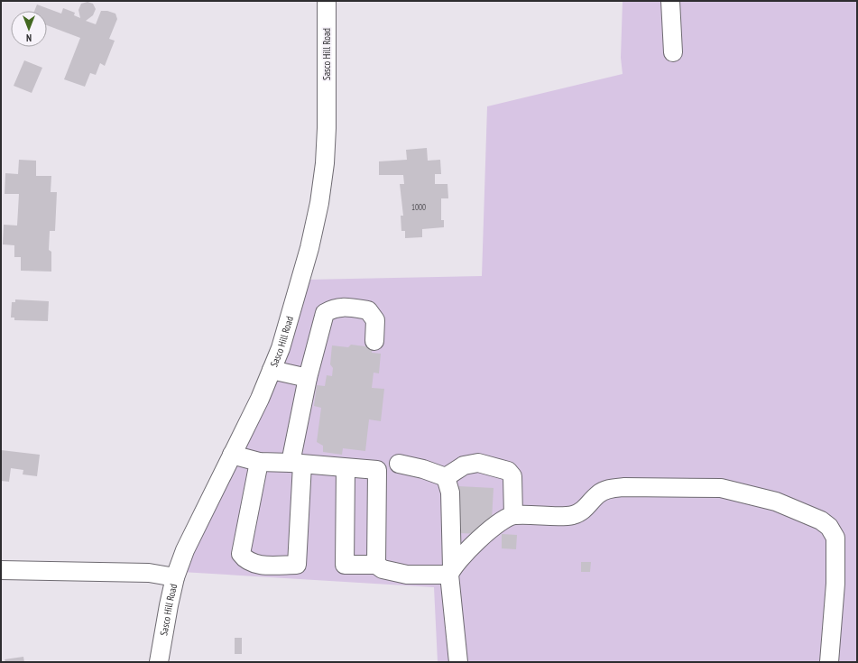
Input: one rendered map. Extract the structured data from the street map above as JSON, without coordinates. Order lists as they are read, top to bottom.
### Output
{
  "streets": {
    "street": ["Sasco Hill Road"]
  },
  "house_numbers": ["1000"],
  "north": "bottom"
}
